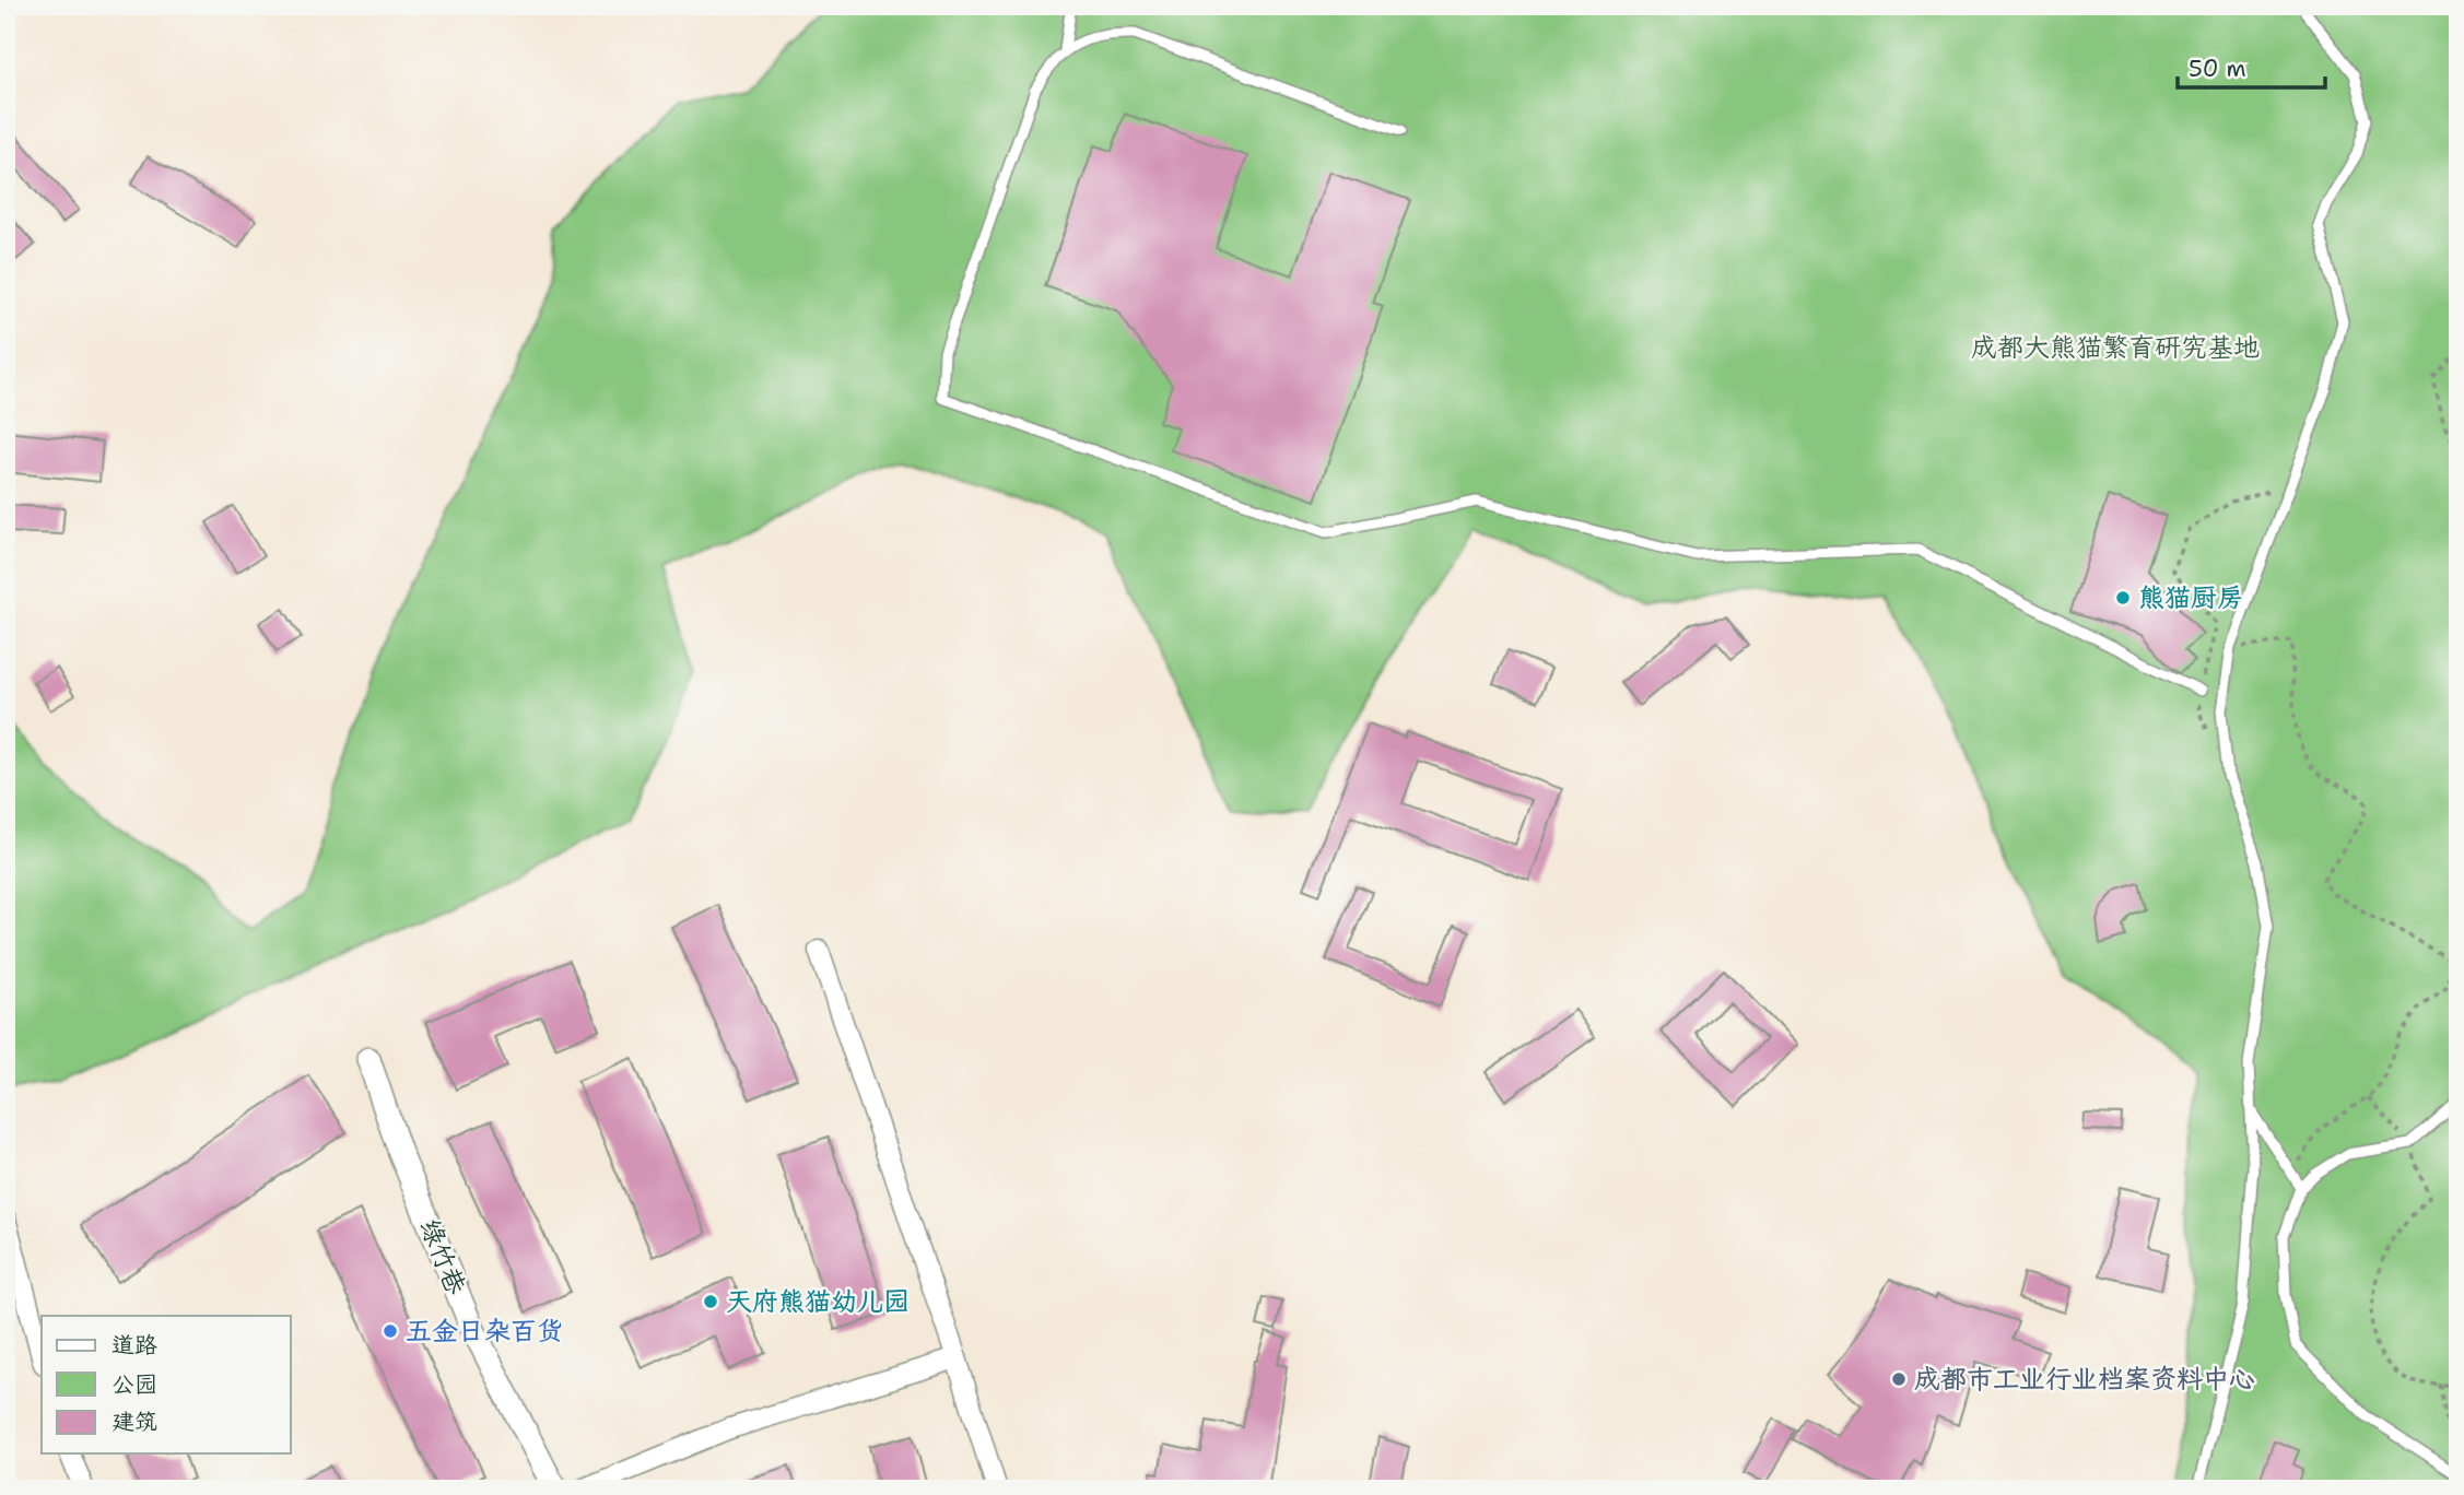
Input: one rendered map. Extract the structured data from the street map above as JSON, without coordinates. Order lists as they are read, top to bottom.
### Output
{
  "streets": {
    "street": ["绿竹巷"]
  },
  "parks": ["成都大熊猫繁育研究基地"],
  "places": [
    "熊猫厨房",
    "天府熊猫幼儿园",
    "五金日杂百货",
    "成都市工业行业档案资料中心"
  ],
  "legend": ["道路", "公园", "建筑"],
  "scale_bar": "50 m"
}
